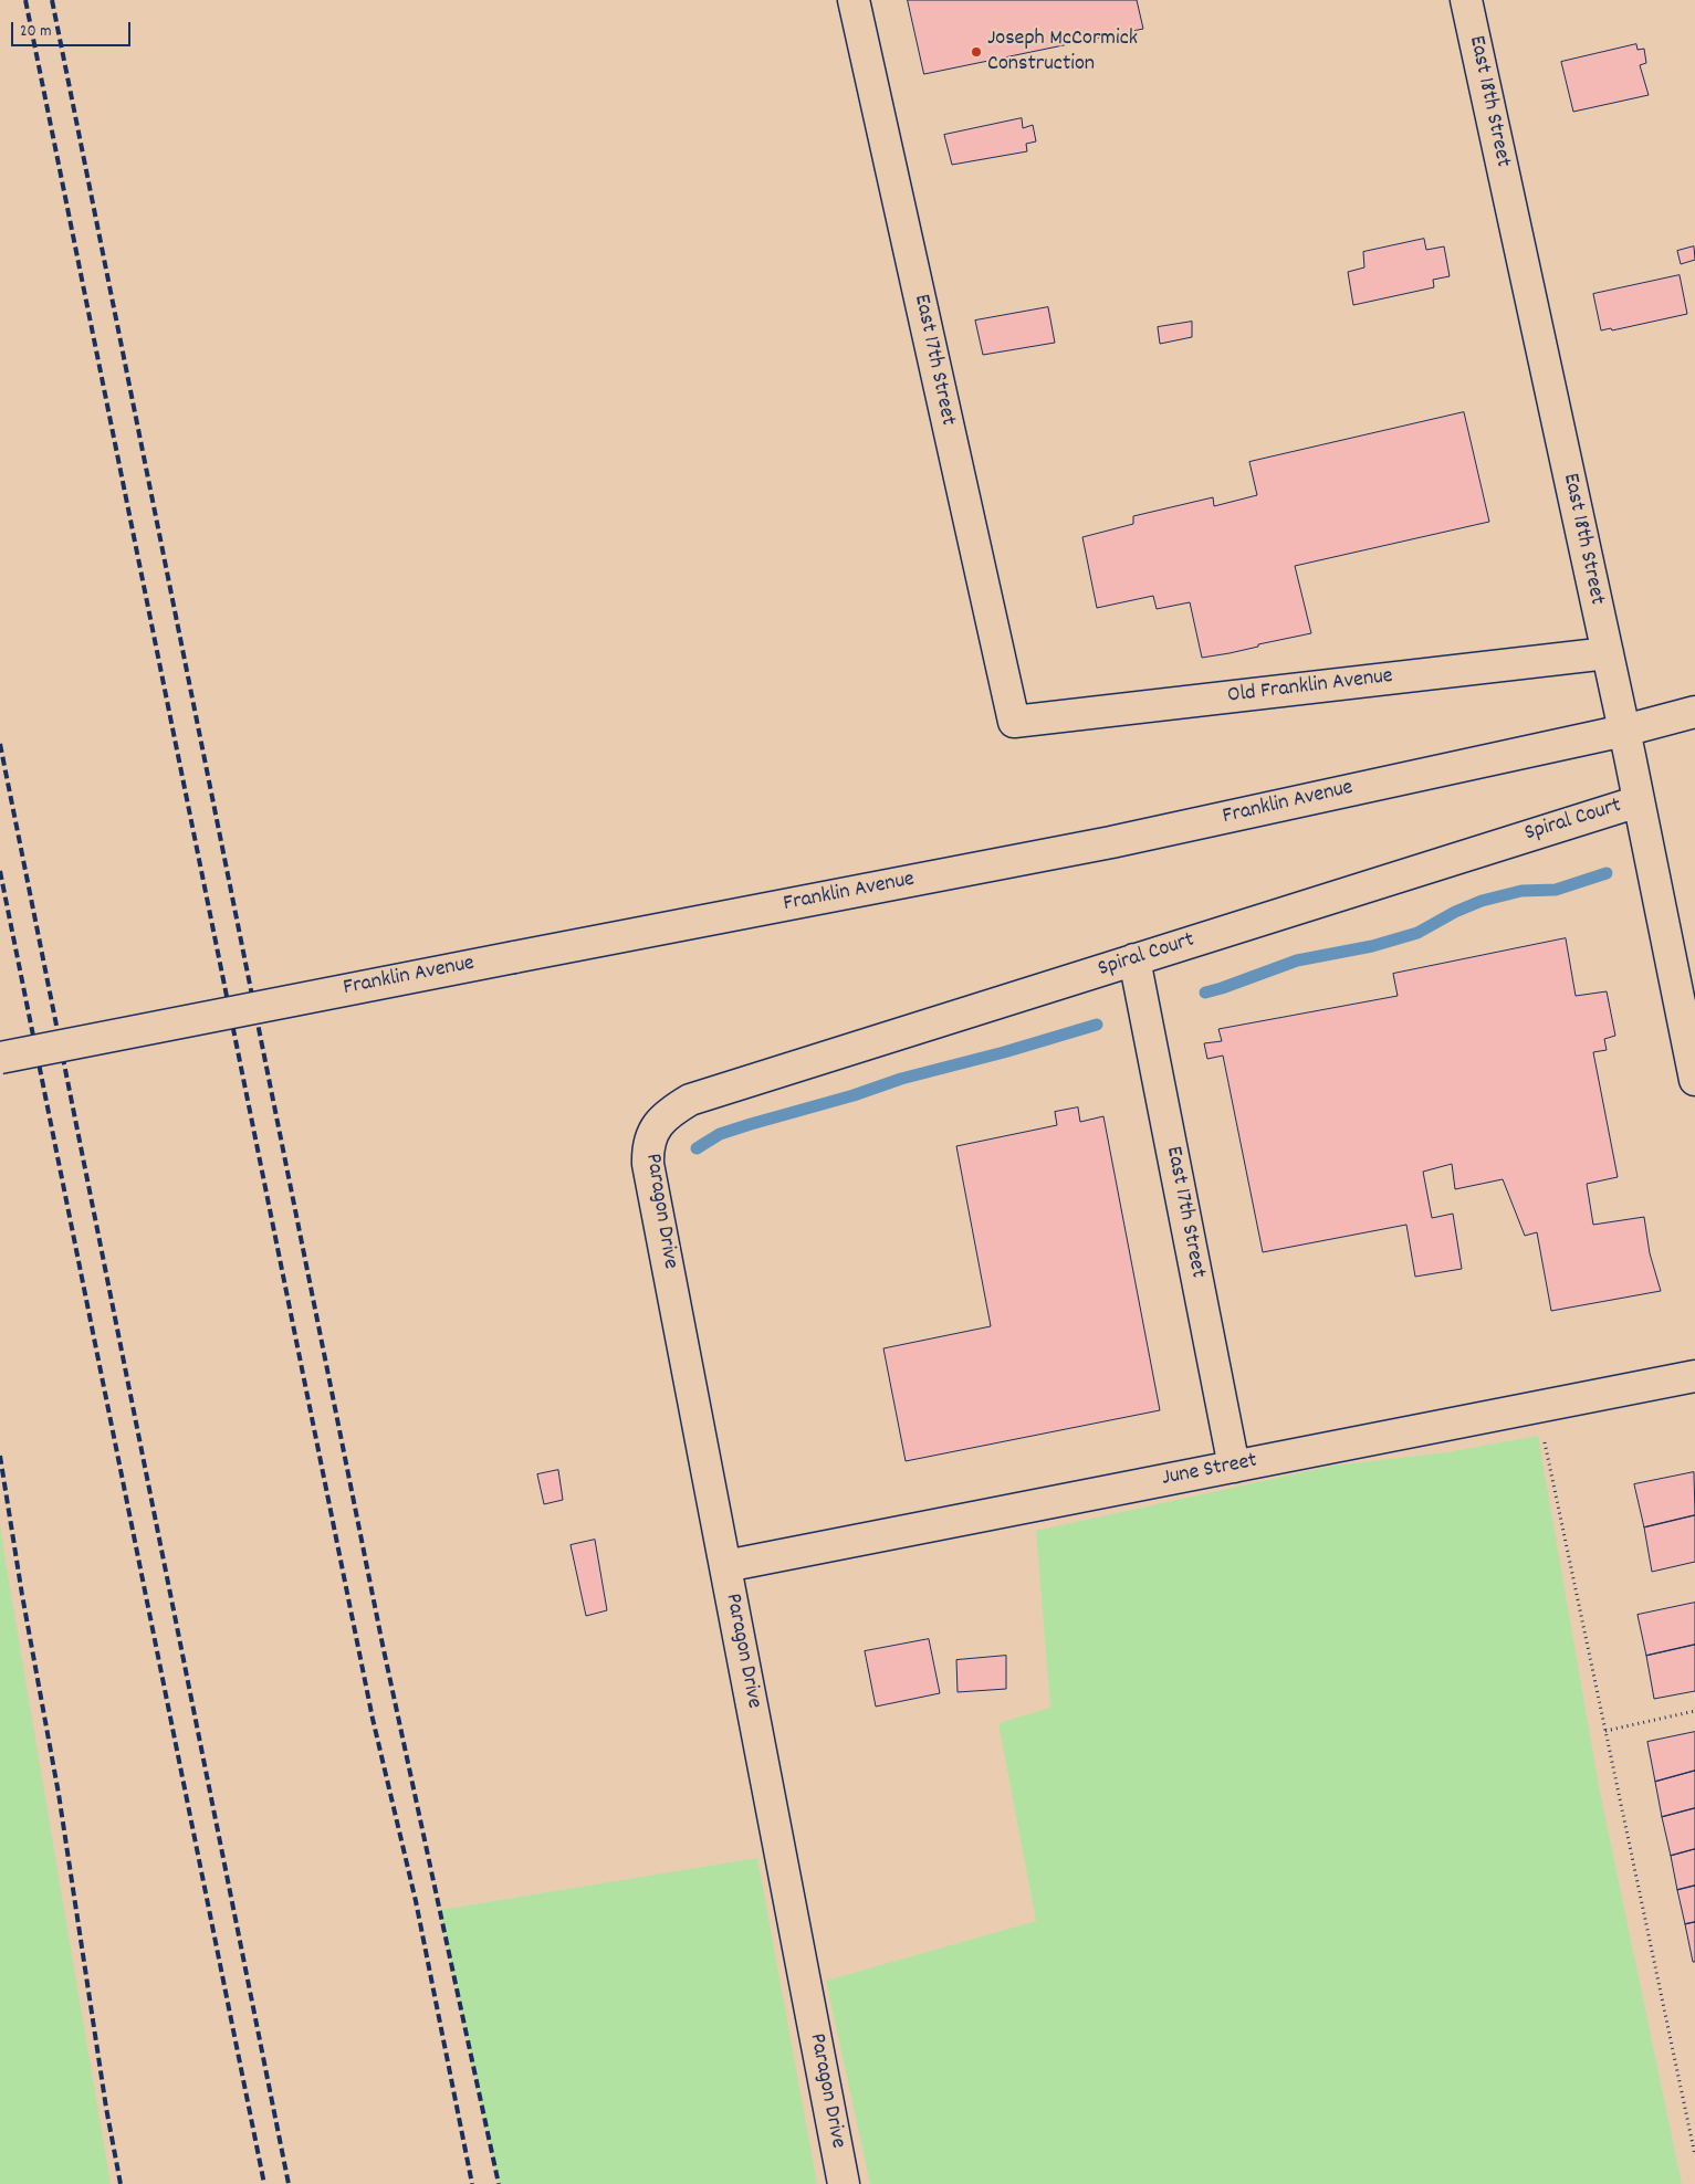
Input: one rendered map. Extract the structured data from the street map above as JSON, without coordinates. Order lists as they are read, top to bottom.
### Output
{
  "streets": {
    "street": [
      "East 18th Street",
      "East 17th Street",
      "Old Franklin Avenue",
      "Franklin Avenue",
      "Spiral Court",
      "Paragon Drive",
      "June Street"
    ]
  },
  "crossings": [
    ["East 18th Street", "Old Franklin Avenue"],
    ["East 18th Street", "Franklin Avenue"],
    ["East 18th Street", "Spiral Court"],
    ["East 17th Street", "Old Franklin Avenue"],
    ["East 17th Street", "Spiral Court"],
    ["East 17th Street", "June Street"],
    ["Spiral Court", "Paragon Drive"],
    ["Paragon Drive", "June Street"]
  ],
  "places": ["Joseph McCormick Construction"],
  "scale_bar": "20 m"
}
